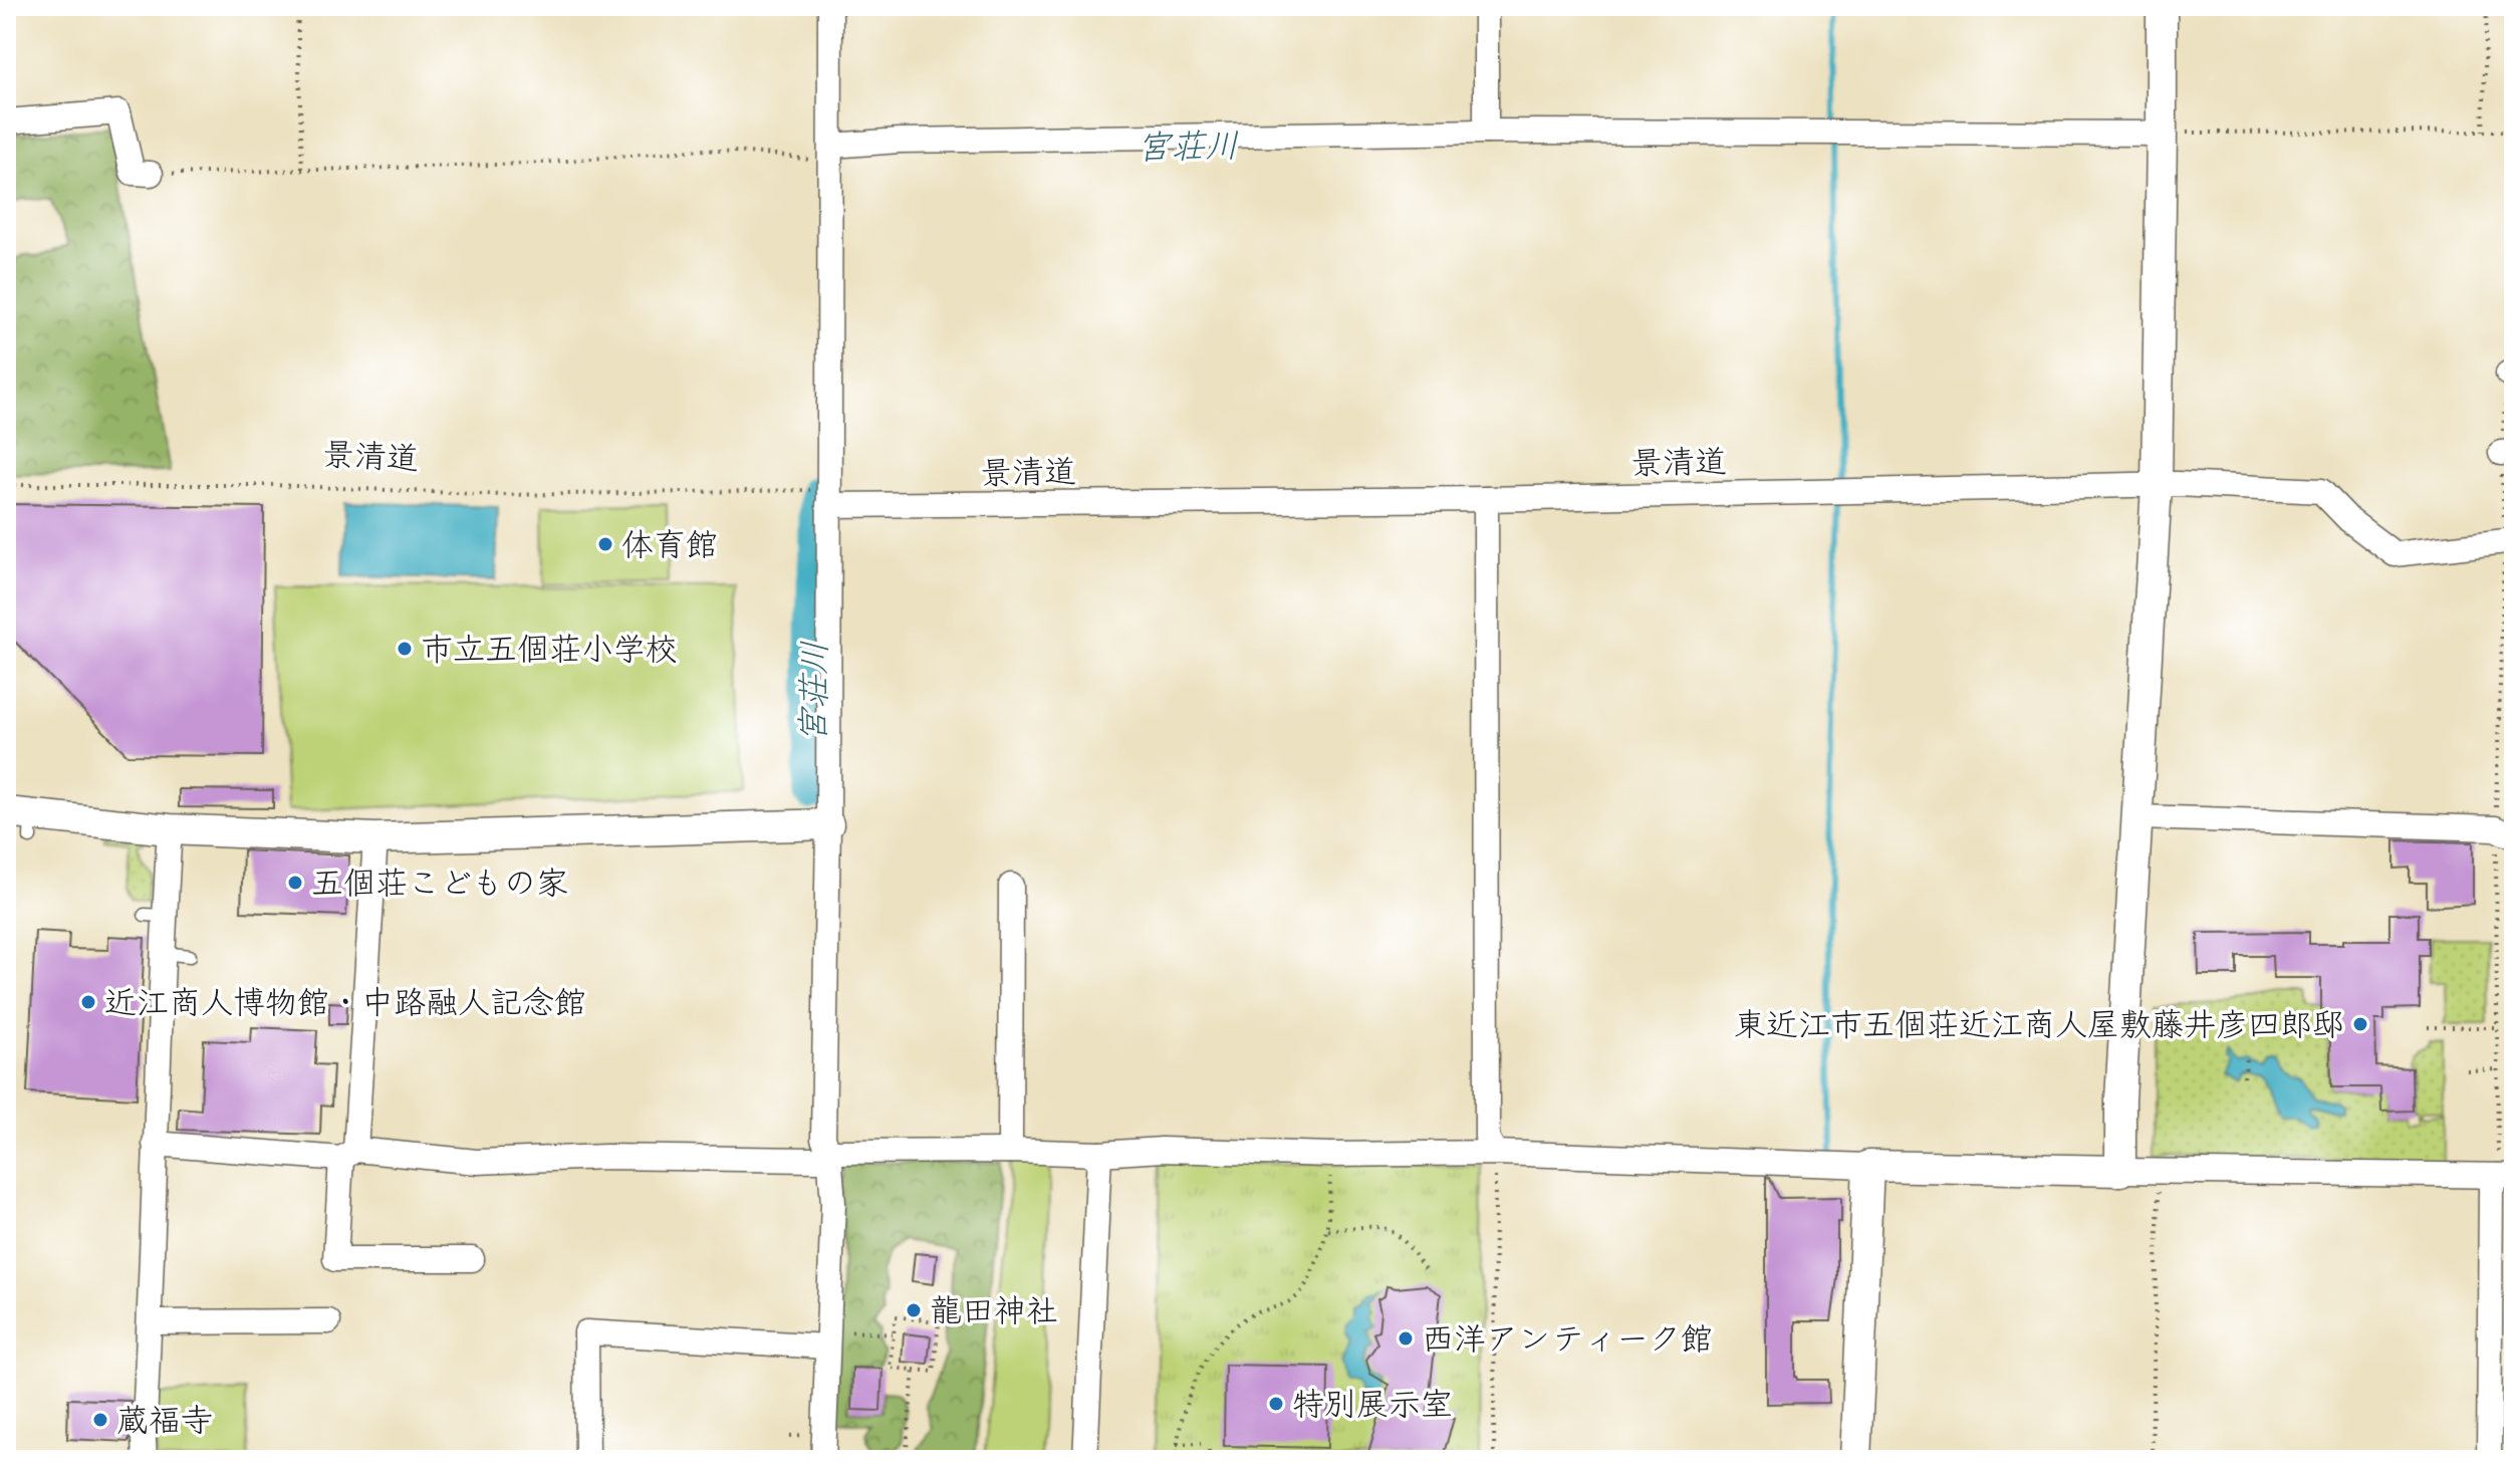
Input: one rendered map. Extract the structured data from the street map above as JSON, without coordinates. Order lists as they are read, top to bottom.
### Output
{
  "streets": {
    "street": ["景清道"]
  },
  "water": ["宮荘川"],
  "places": [
    "体育館",
    "市立五個荘小学校",
    "五個荘こどもの家",
    "近江商人博物館・中路融人記念館",
    "東近江市五個荘近江商人屋敷藤井彦四郎邸",
    "龍田神社",
    "西洋アンティーク館",
    "特別展示室",
    "蔵福寺"
  ]
}
